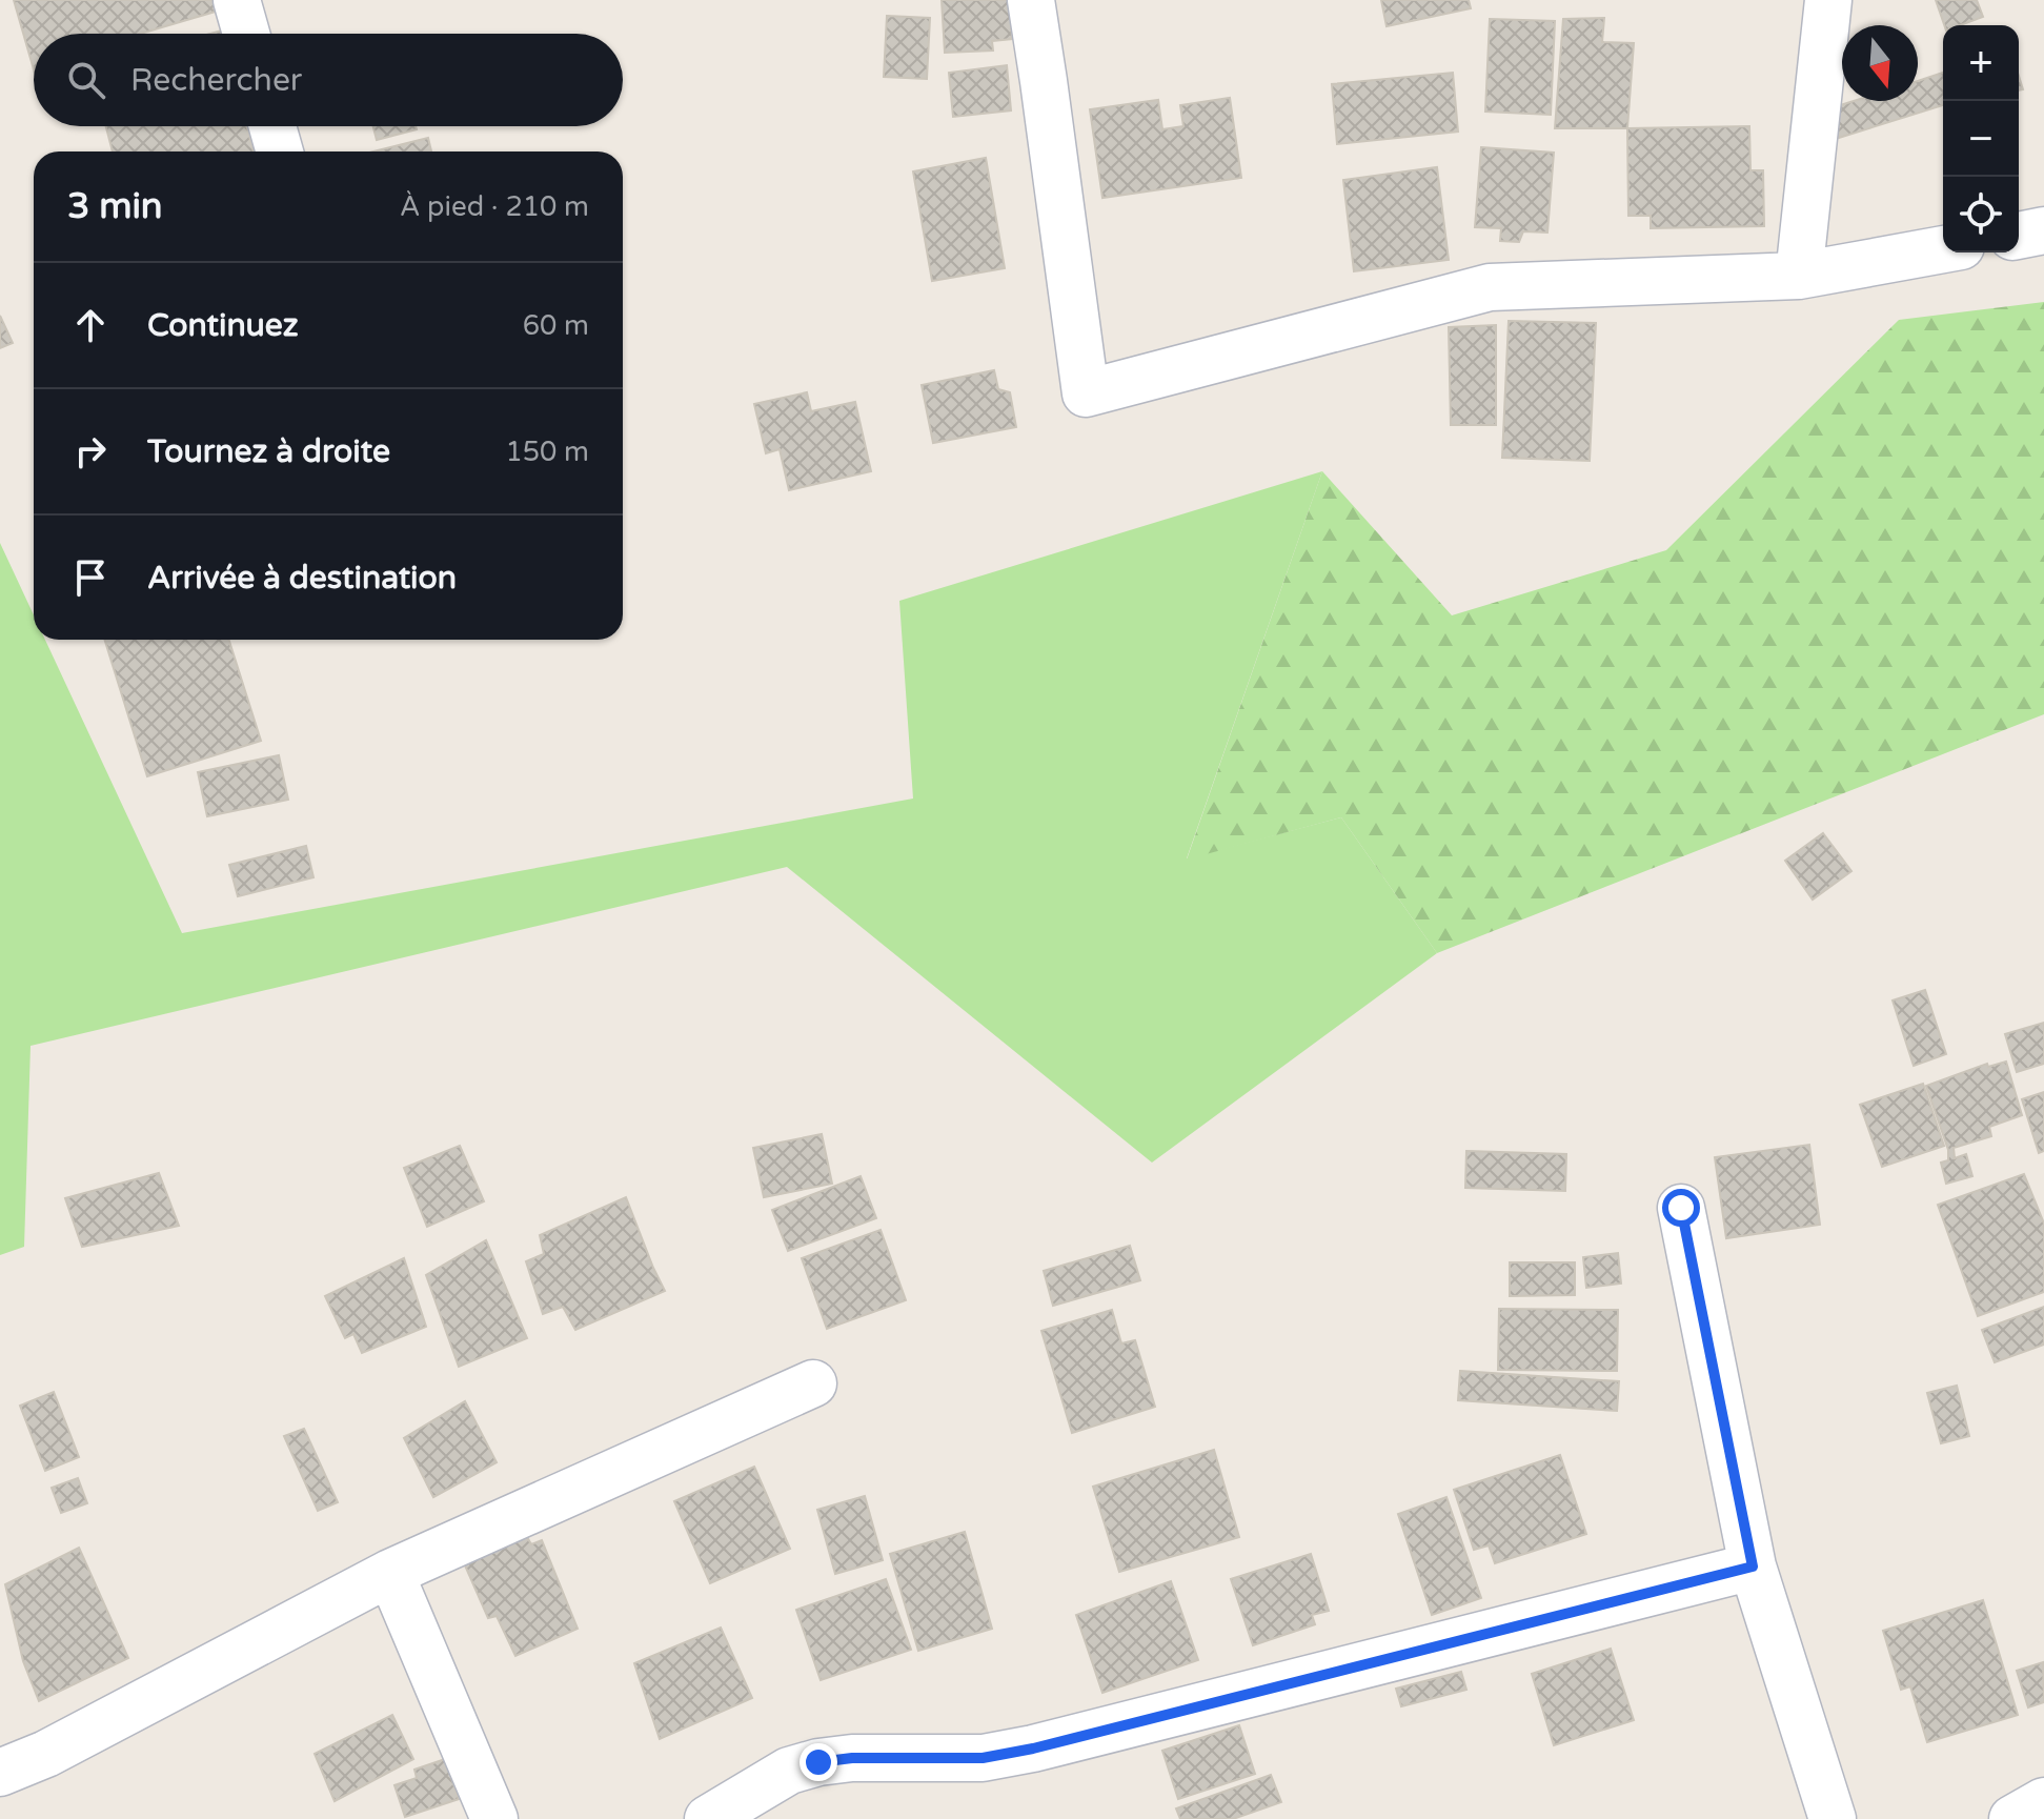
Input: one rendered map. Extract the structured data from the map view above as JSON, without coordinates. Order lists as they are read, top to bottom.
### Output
{
  "north": "bottom",
  "page": {
    "map_buttons": ["+", "−"],
    "search": "Rechercher",
    "heading": ["3 min", "À pied · 210 m"],
    "list": [
      ["Continuez", "60 m"],
      ["Tournez à droite", "150 m"],
      "Arrivée à destination"
    ]
  }
}
